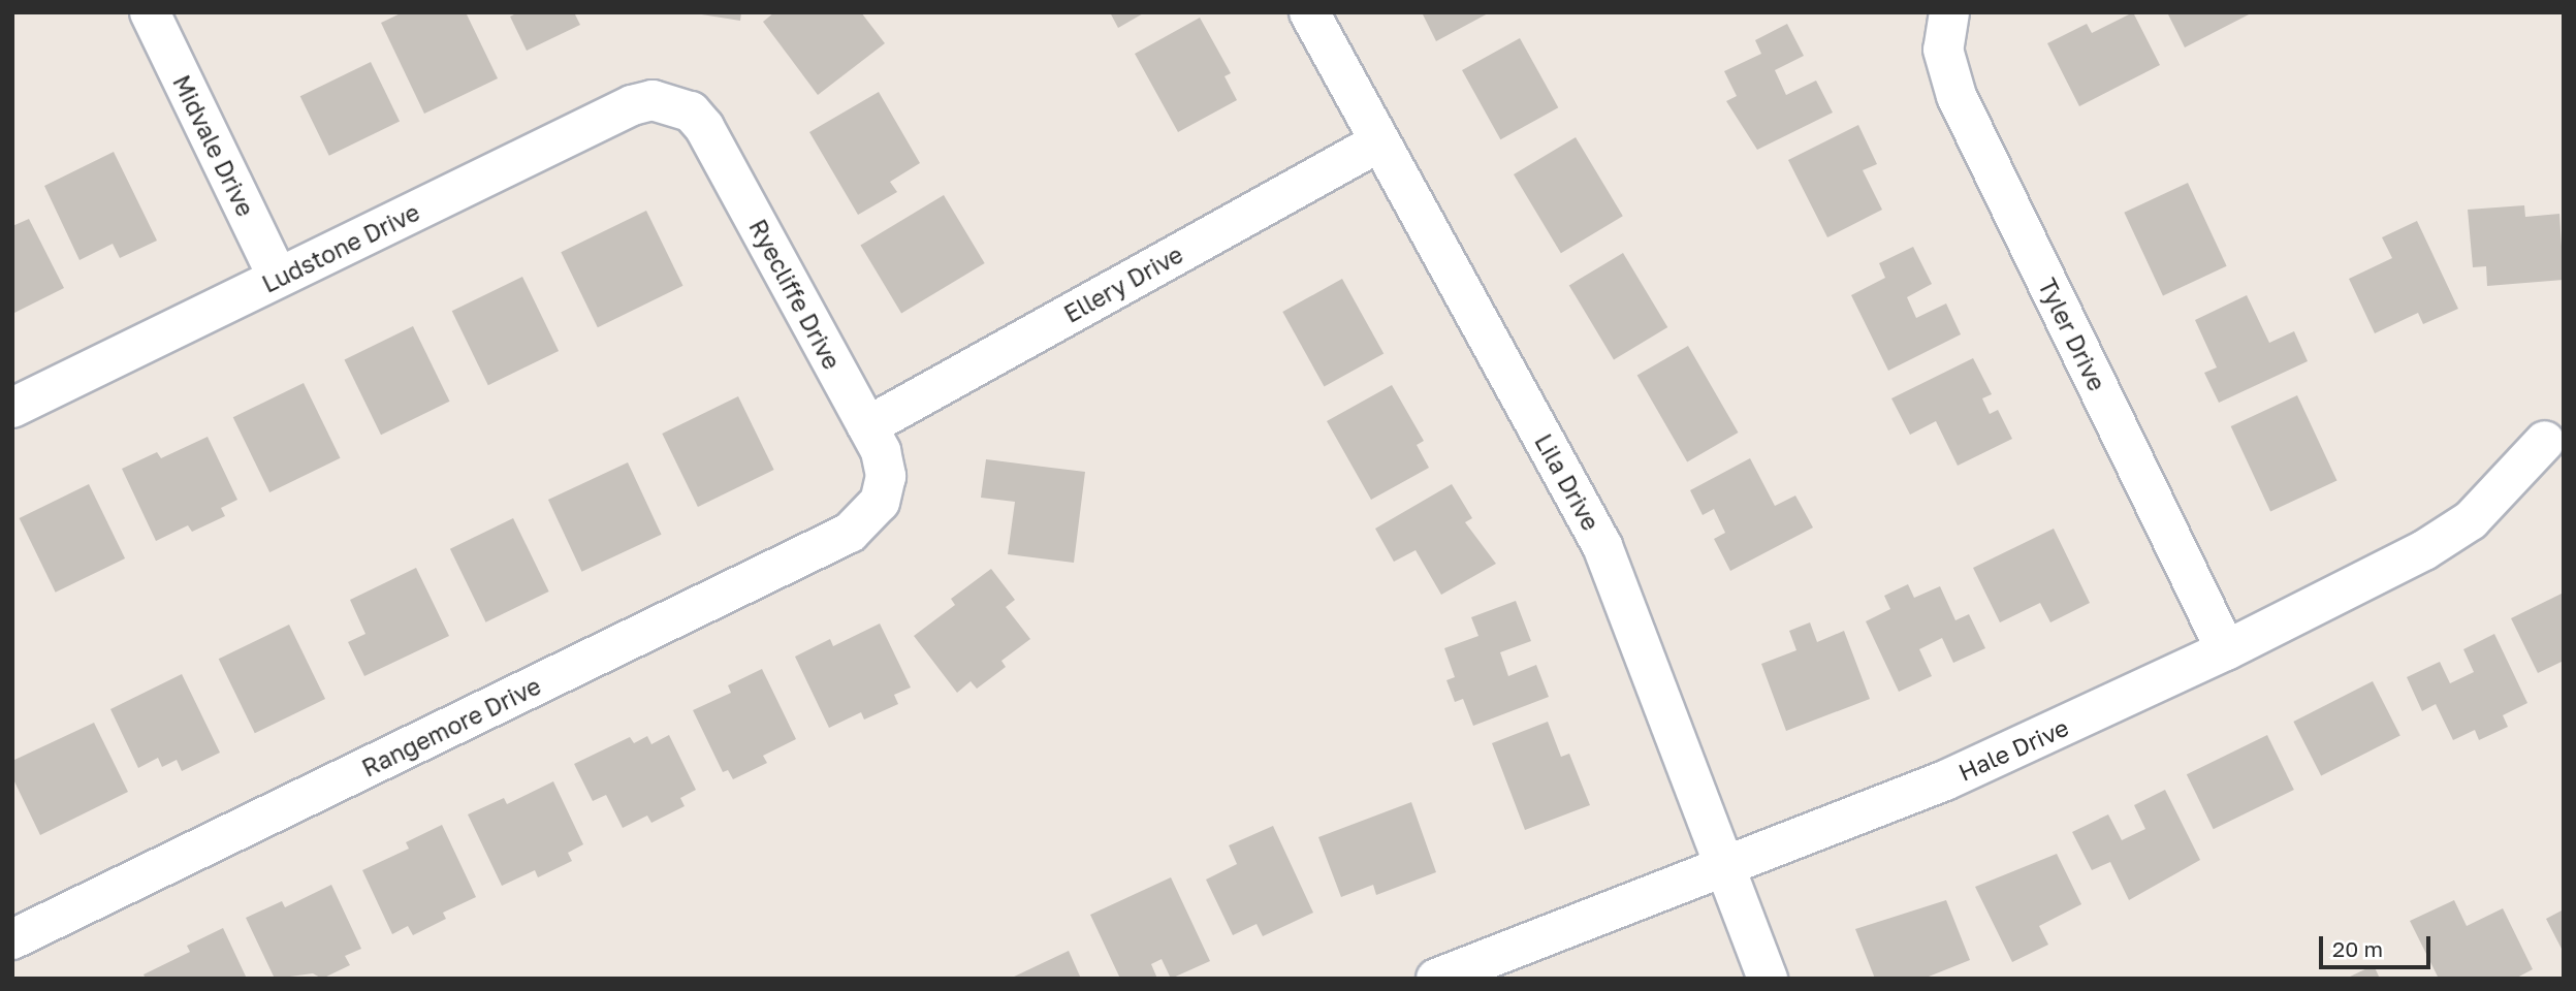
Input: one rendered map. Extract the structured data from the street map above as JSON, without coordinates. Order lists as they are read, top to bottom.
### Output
{
  "streets": {
    "street": [
      "Midvale Drive",
      "Ludstone Drive",
      "Ellery Drive",
      "Ryecliffe Drive",
      "Tyler Drive",
      "Lila Drive",
      "Rangemore Drive",
      "Hale Drive"
    ]
  },
  "crossings": [
    ["Midvale Drive", "Ludstone Drive"],
    ["Ludstone Drive", "Ryecliffe Drive"],
    ["Ellery Drive", "Ryecliffe Drive"],
    ["Ellery Drive", "Lila Drive"],
    ["Ryecliffe Drive", "Rangemore Drive"],
    ["Tyler Drive", "Hale Drive"],
    ["Lila Drive", "Hale Drive"]
  ],
  "scale_bar": "20 m"
}
